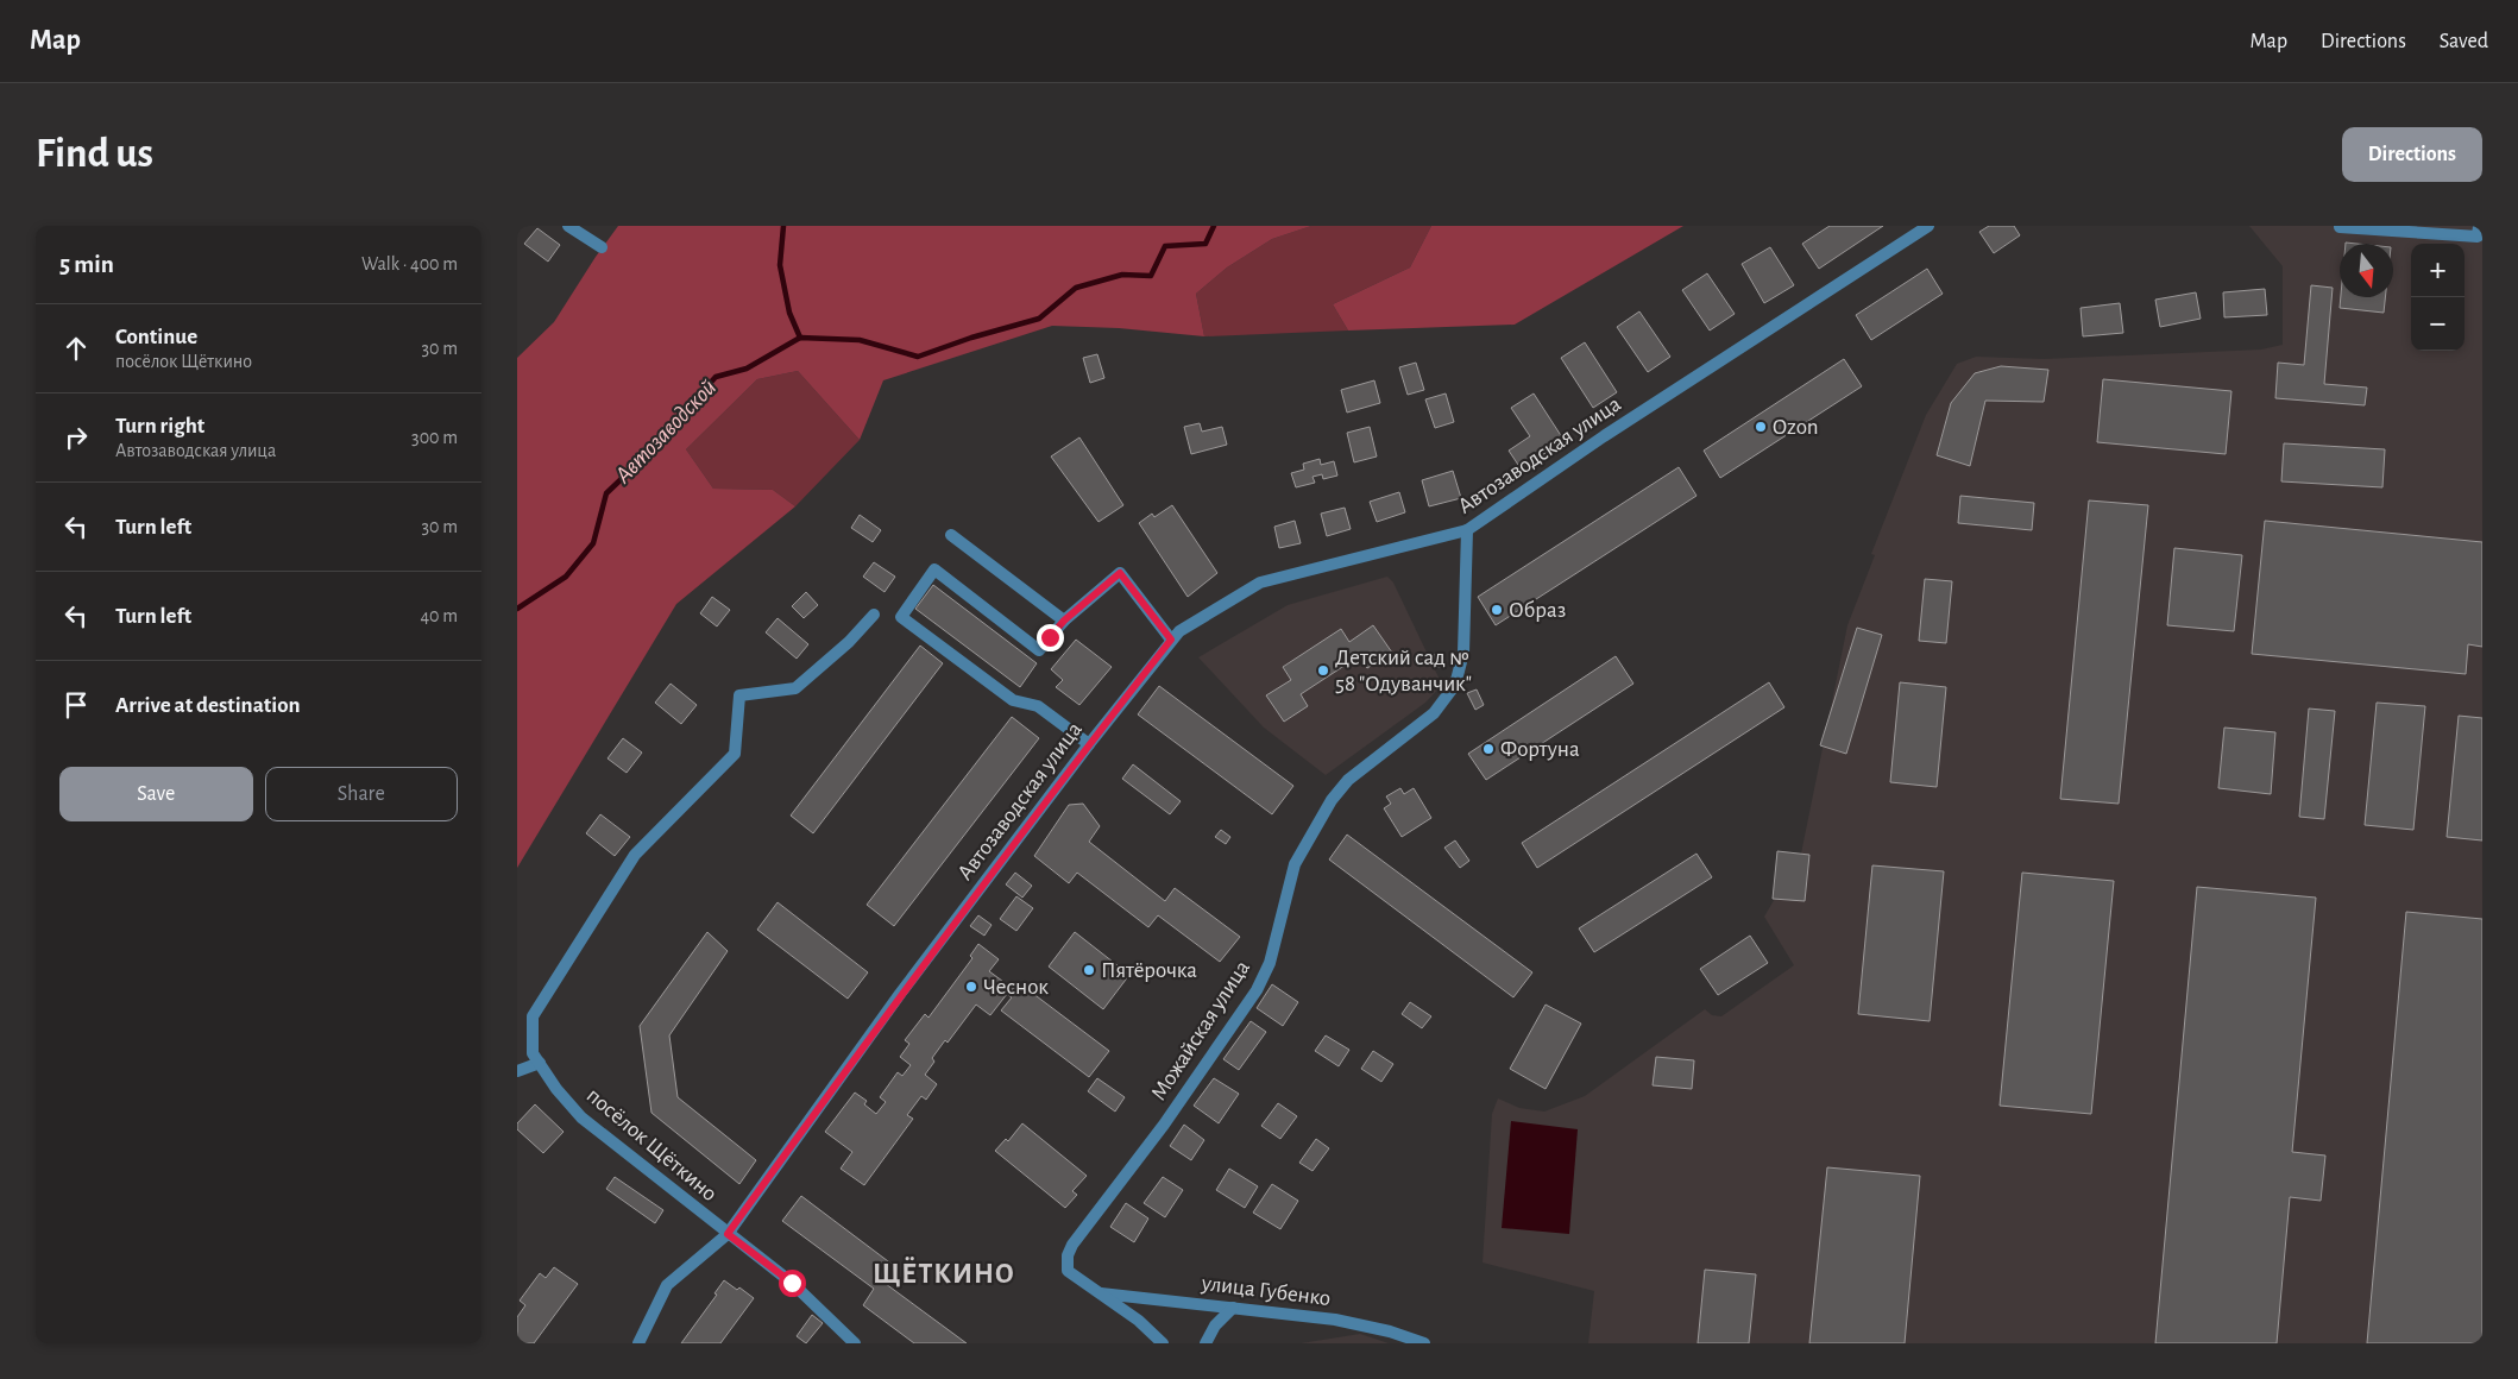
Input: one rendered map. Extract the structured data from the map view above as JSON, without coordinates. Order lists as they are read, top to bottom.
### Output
{
  "streets": {
    "street": [
      "Автозаводская улица",
      "Можайская улица",
      "посёлок Щёткино",
      "улица Губенко"
    ]
  },
  "crossings": [
    ["Автозаводская улица", "Можайская улица"],
    ["Автозаводская улица", "посёлок Щёткино"],
    ["Можайская улица", "улица Губенко"]
  ],
  "districts": ["ЩЁТКИНО"],
  "water": ["Автозаводской"],
  "places": [
    "Ozon",
    "Образ",
    "Детский сад № 58 \"Одуванчик\"",
    "Фортуна",
    "Пятёрочка",
    "Чеснок"
  ],
  "north": "bottom",
  "page": {
    "header": "Map",
    "nav": ["Map", "Directions", "Saved"],
    "buttons": [
      "Directions",
      ["Save", "Share"]
    ],
    "title": "Find us",
    "heading": ["5 min", "Walk · 400 m"],
    "map_buttons": ["+", "−"],
    "list": [
      ["Continue", "посёлок Щёткино", "30 m"],
      ["Turn right", "Автозаводская улица", "300 m"],
      ["Turn left", "30 m"],
      ["Turn left", "40 m"],
      "Arrive at destination"
    ]
  }
}
